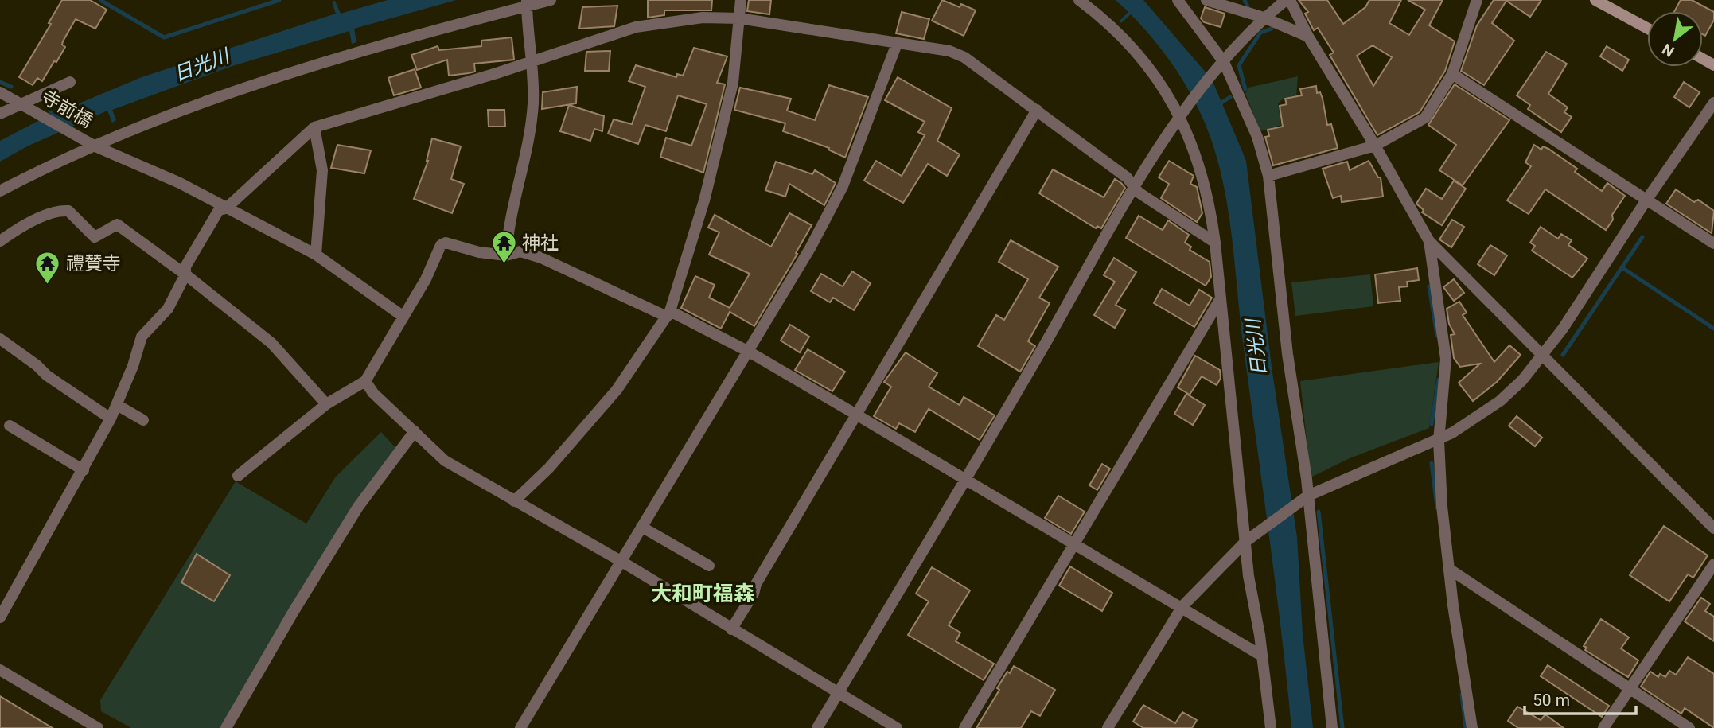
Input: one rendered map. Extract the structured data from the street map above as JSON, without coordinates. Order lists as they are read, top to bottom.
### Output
{
  "streets": {
    "street": ["寺前橋"]
  },
  "districts": ["大和町福森"],
  "water": ["日光川"],
  "places": {
    "temple": ["神社", "禮賛寺"]
  },
  "scale_bar": "50 m",
  "north": "bottom left"
}
